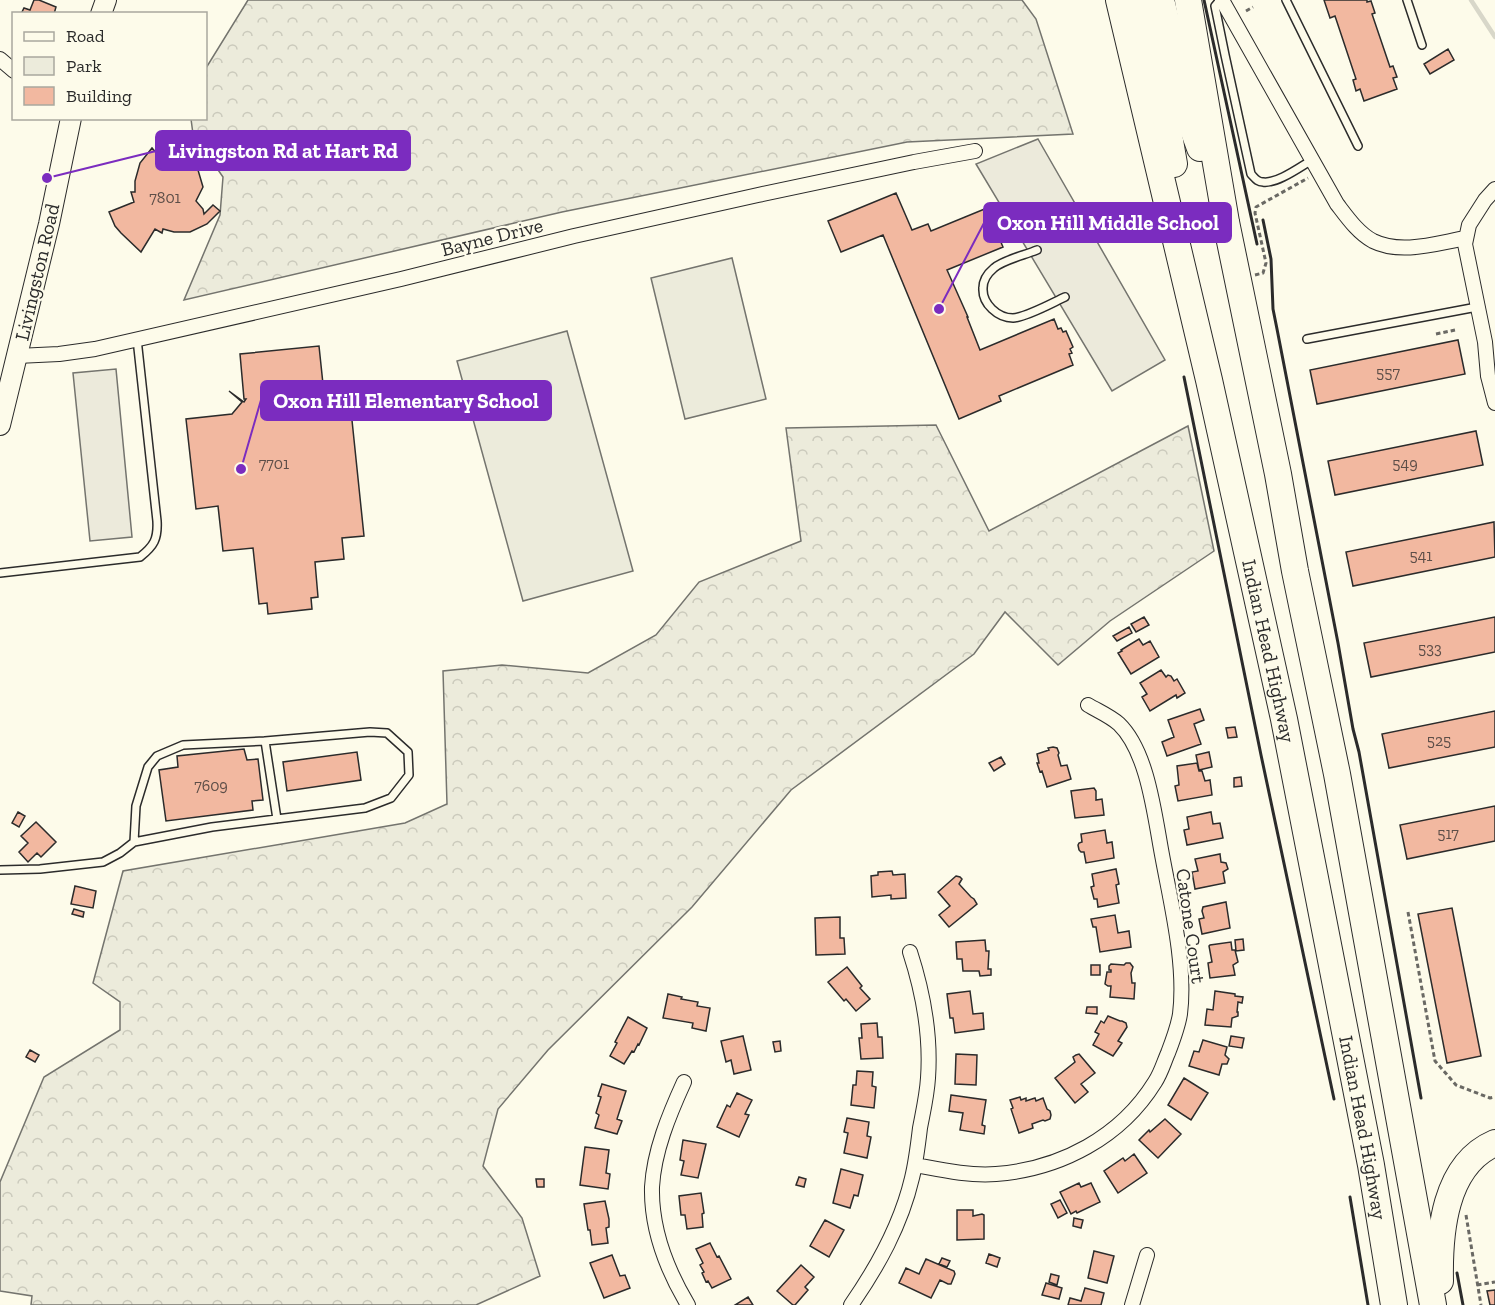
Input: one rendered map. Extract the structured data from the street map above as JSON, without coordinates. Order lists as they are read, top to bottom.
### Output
{
  "streets": {
    "highway": ["Indian Head Highway"],
    "main road": ["Livingston Road"],
    "street": ["Bayne Drive", "Catone Court"]
  },
  "crossings": [
    ["Bayne Drive", "Livingston Road"]
  ],
  "places": ["Livingston Rd at Hart Rd", "Oxon Hill Middle School", "Oxon Hill Elementary School"],
  "house_numbers": [
    "7801",
    "557",
    "7701",
    "549",
    "541",
    "533",
    "525",
    "7609",
    "517"
  ],
  "legend": ["Road", "Park", "Building"]
}
